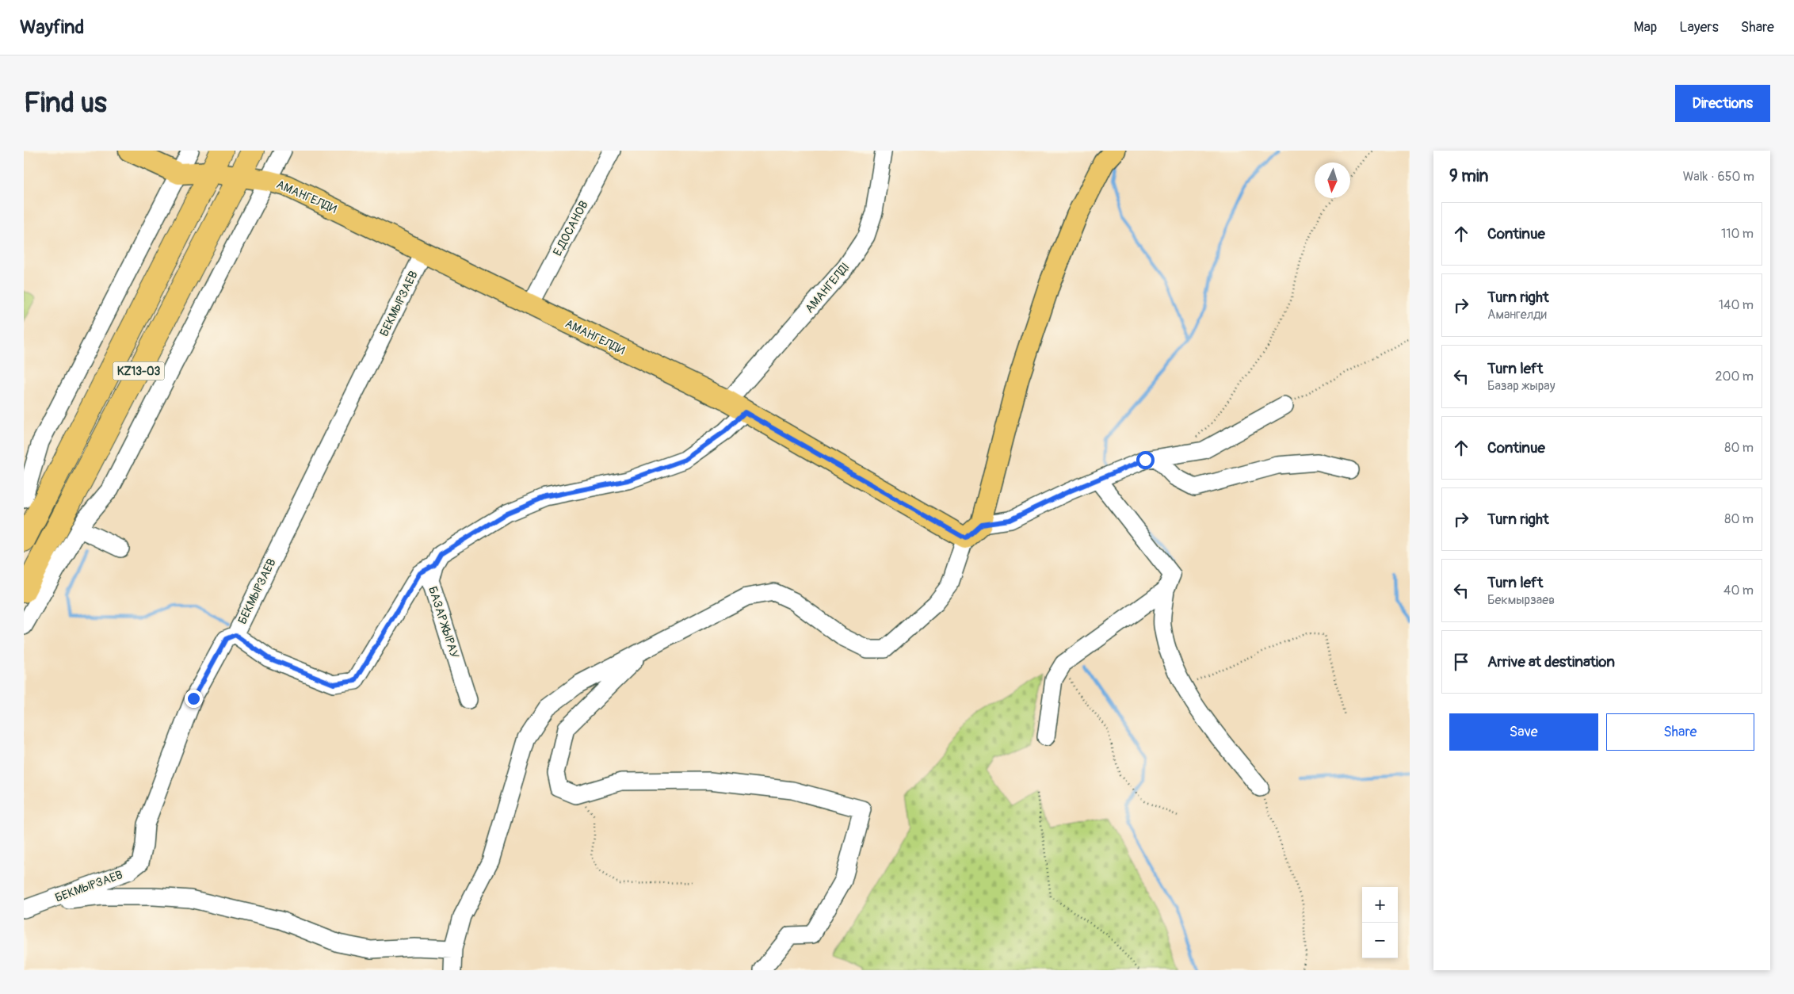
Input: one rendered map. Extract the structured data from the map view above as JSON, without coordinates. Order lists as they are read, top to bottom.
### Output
{
  "streets": {
    "highway": ["KZ13-03"],
    "main road": ["АМАНГЕЛДИ"],
    "street": [
      "Е.ДОСАНОВ",
      "АМАНГЕЛДІ",
      "БЕКМЫРЗАЕВ",
      "БАЗАР ЖЫРАУ"
    ]
  },
  "crossings": [
    ["АМАНГЕЛДИ", "Е.ДОСАНОВ"],
    ["АМАНГЕЛДИ", "АМАНГЕЛДІ"],
    ["АМАНГЕЛДИ", "БЕКМЫРЗАЕВ"],
    ["АМАНГЕЛДИ", "KZ13-03"]
  ],
  "north": "bottom",
  "page": {
    "header": "Wayfind",
    "nav": ["Map", "Layers", "Share"],
    "buttons": [
      "Directions",
      ["Save", "Share"]
    ],
    "title": "Find us",
    "heading": ["9 min", "Walk · 650 m"],
    "list": [
      ["Continue", "110 m"],
      ["Turn right", "Амангелди", "140 m"],
      ["Turn left", "Базар жырау", "200 m"],
      ["Continue", "80 m"],
      ["Turn right", "80 m"],
      ["Turn left", "Бекмырзаев", "40 m"],
      "Arrive at destination"
    ],
    "map_buttons": ["+", "−"]
  }
}
